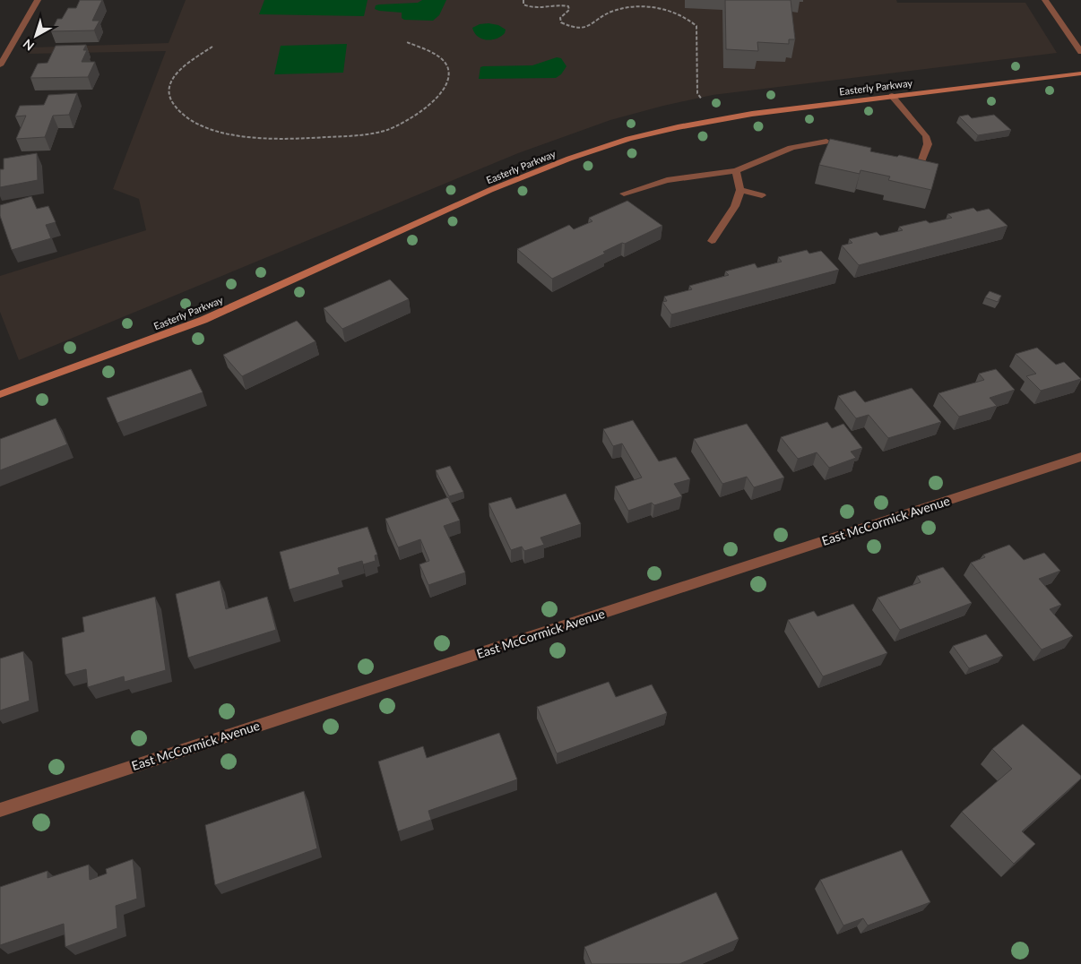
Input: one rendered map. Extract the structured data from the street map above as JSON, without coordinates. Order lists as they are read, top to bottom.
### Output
{
  "streets": {
    "main road": ["Easterly Parkway"],
    "street": ["East McCormick Avenue"]
  },
  "north": "bottom left"
}
